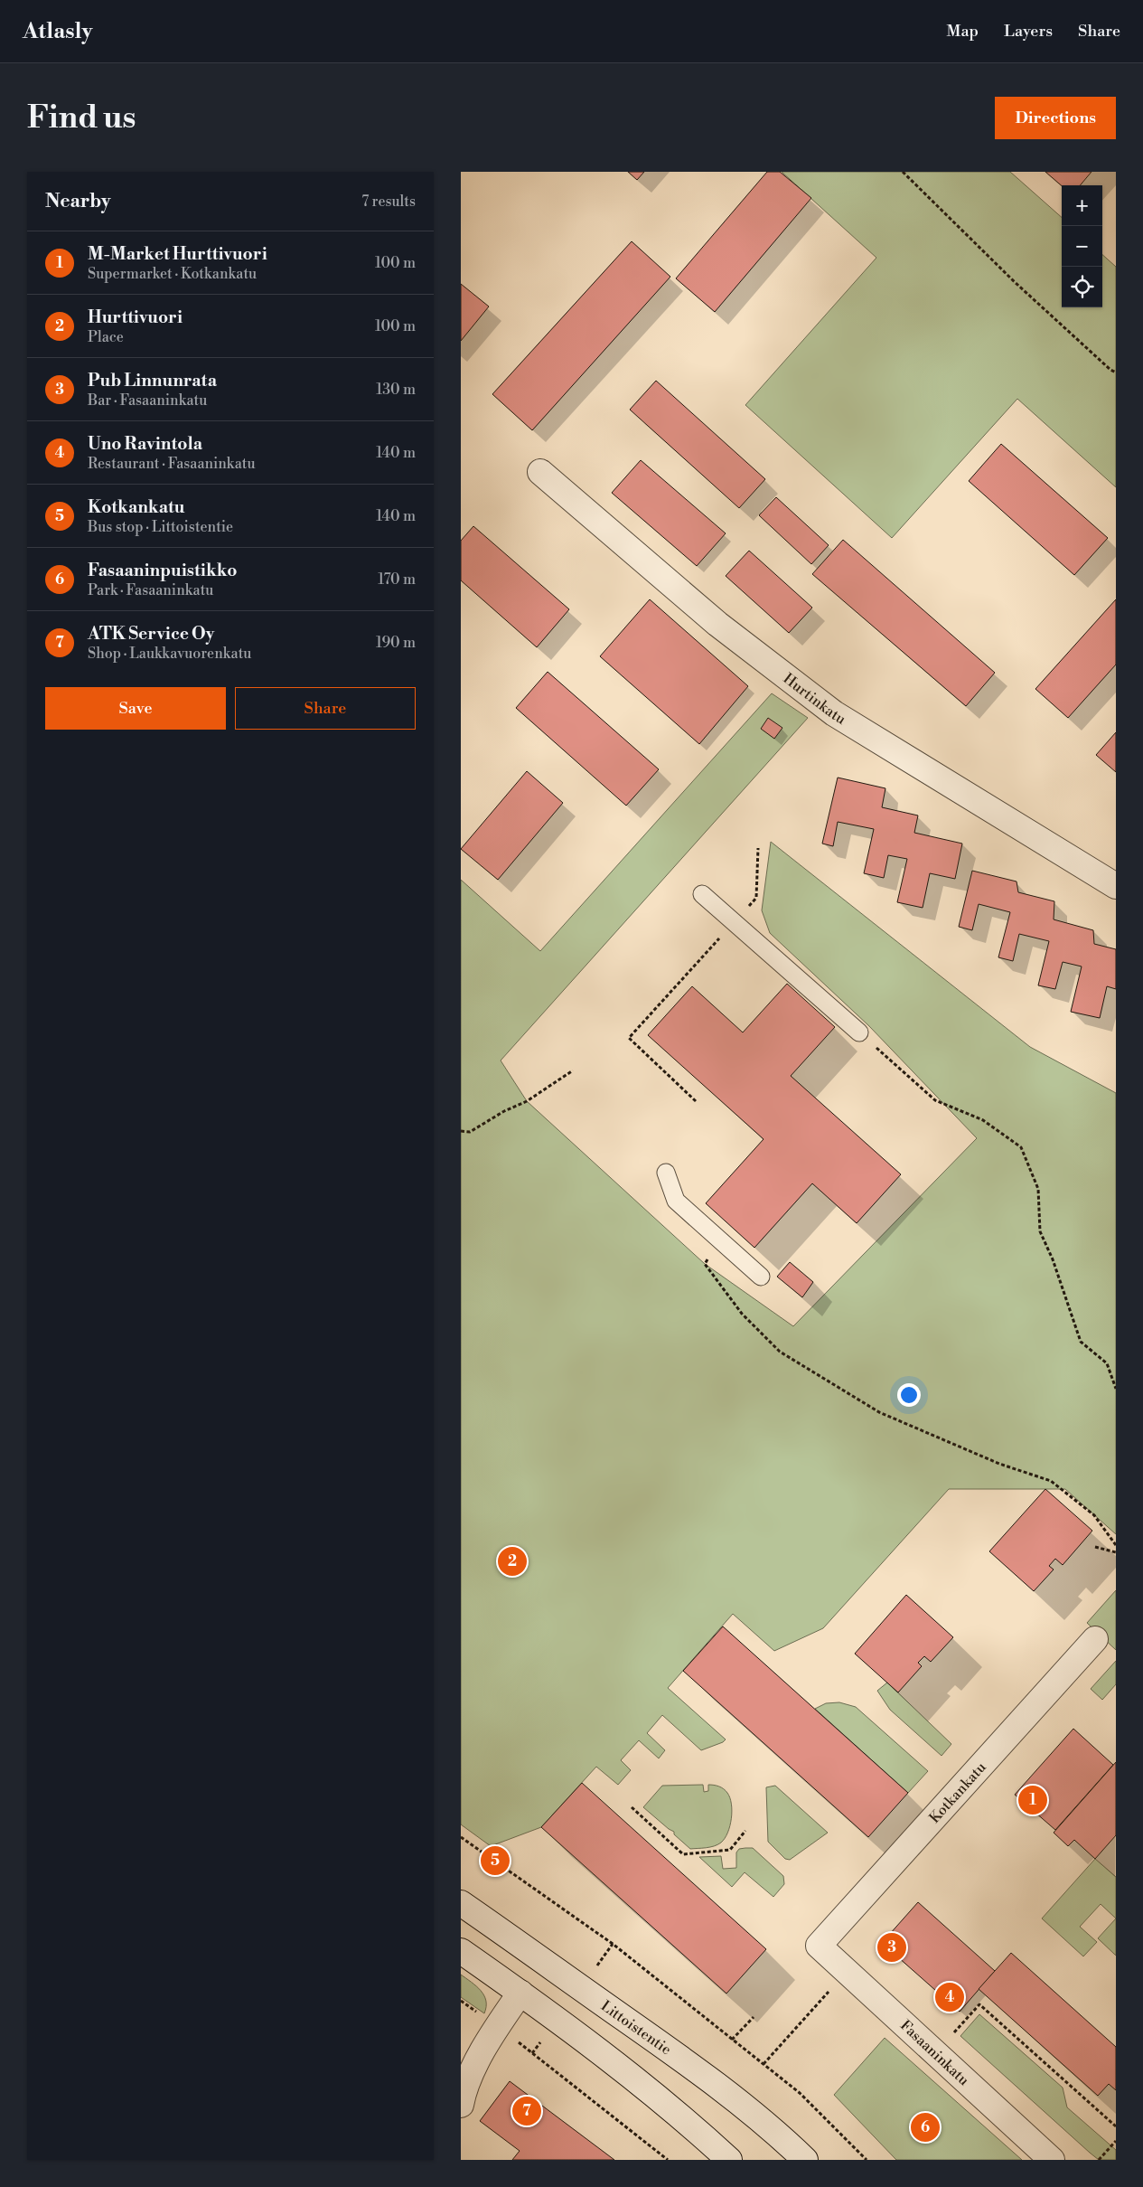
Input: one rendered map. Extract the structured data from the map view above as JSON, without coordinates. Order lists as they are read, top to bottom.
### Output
{
  "streets": {
    "street": [
      "Hurtinkatu",
      "Kotkankatu",
      "Littoistentie",
      "Fasaaninkatu"
    ]
  },
  "crossings": [
    ["Kotkankatu", "Fasaaninkatu"]
  ],
  "page": {
    "header": "Atlasly",
    "nav": ["Map", "Layers", "Share"],
    "buttons": [
      "Directions",
      ["Save", "Share"]
    ],
    "title": "Find us",
    "heading": ["Nearby", "7 results"],
    "map_buttons": ["+", "−"],
    "list": [
      {
        "mark": "1",
        "name": "M-Market Hurttivuori",
        "note": "Supermarket · Kotkankatu",
        "value": "100 m"
      },
      {
        "mark": "2",
        "name": "Hurttivuori",
        "note": "Place",
        "value": "100 m"
      },
      {
        "mark": "3",
        "name": "Pub Linnunrata",
        "note": "Bar · Fasaaninkatu",
        "value": "130 m"
      },
      {
        "mark": "4",
        "name": "Uno Ravintola",
        "note": "Restaurant · Fasaaninkatu",
        "value": "140 m"
      },
      {
        "mark": "5",
        "name": "Kotkankatu",
        "note": "Bus stop · Littoistentie",
        "value": "140 m"
      },
      {
        "mark": "6",
        "name": "Fasaaninpuistikko",
        "note": "Park · Fasaaninkatu",
        "value": "170 m"
      },
      {
        "mark": "7",
        "name": "ATK Service Oy",
        "note": "Shop · Laukkavuorenkatu",
        "value": "190 m"
      }
    ],
    "pins": [
      "2",
      "1",
      "5",
      "3",
      "4",
      "7",
      "6"
    ]
  }
}
